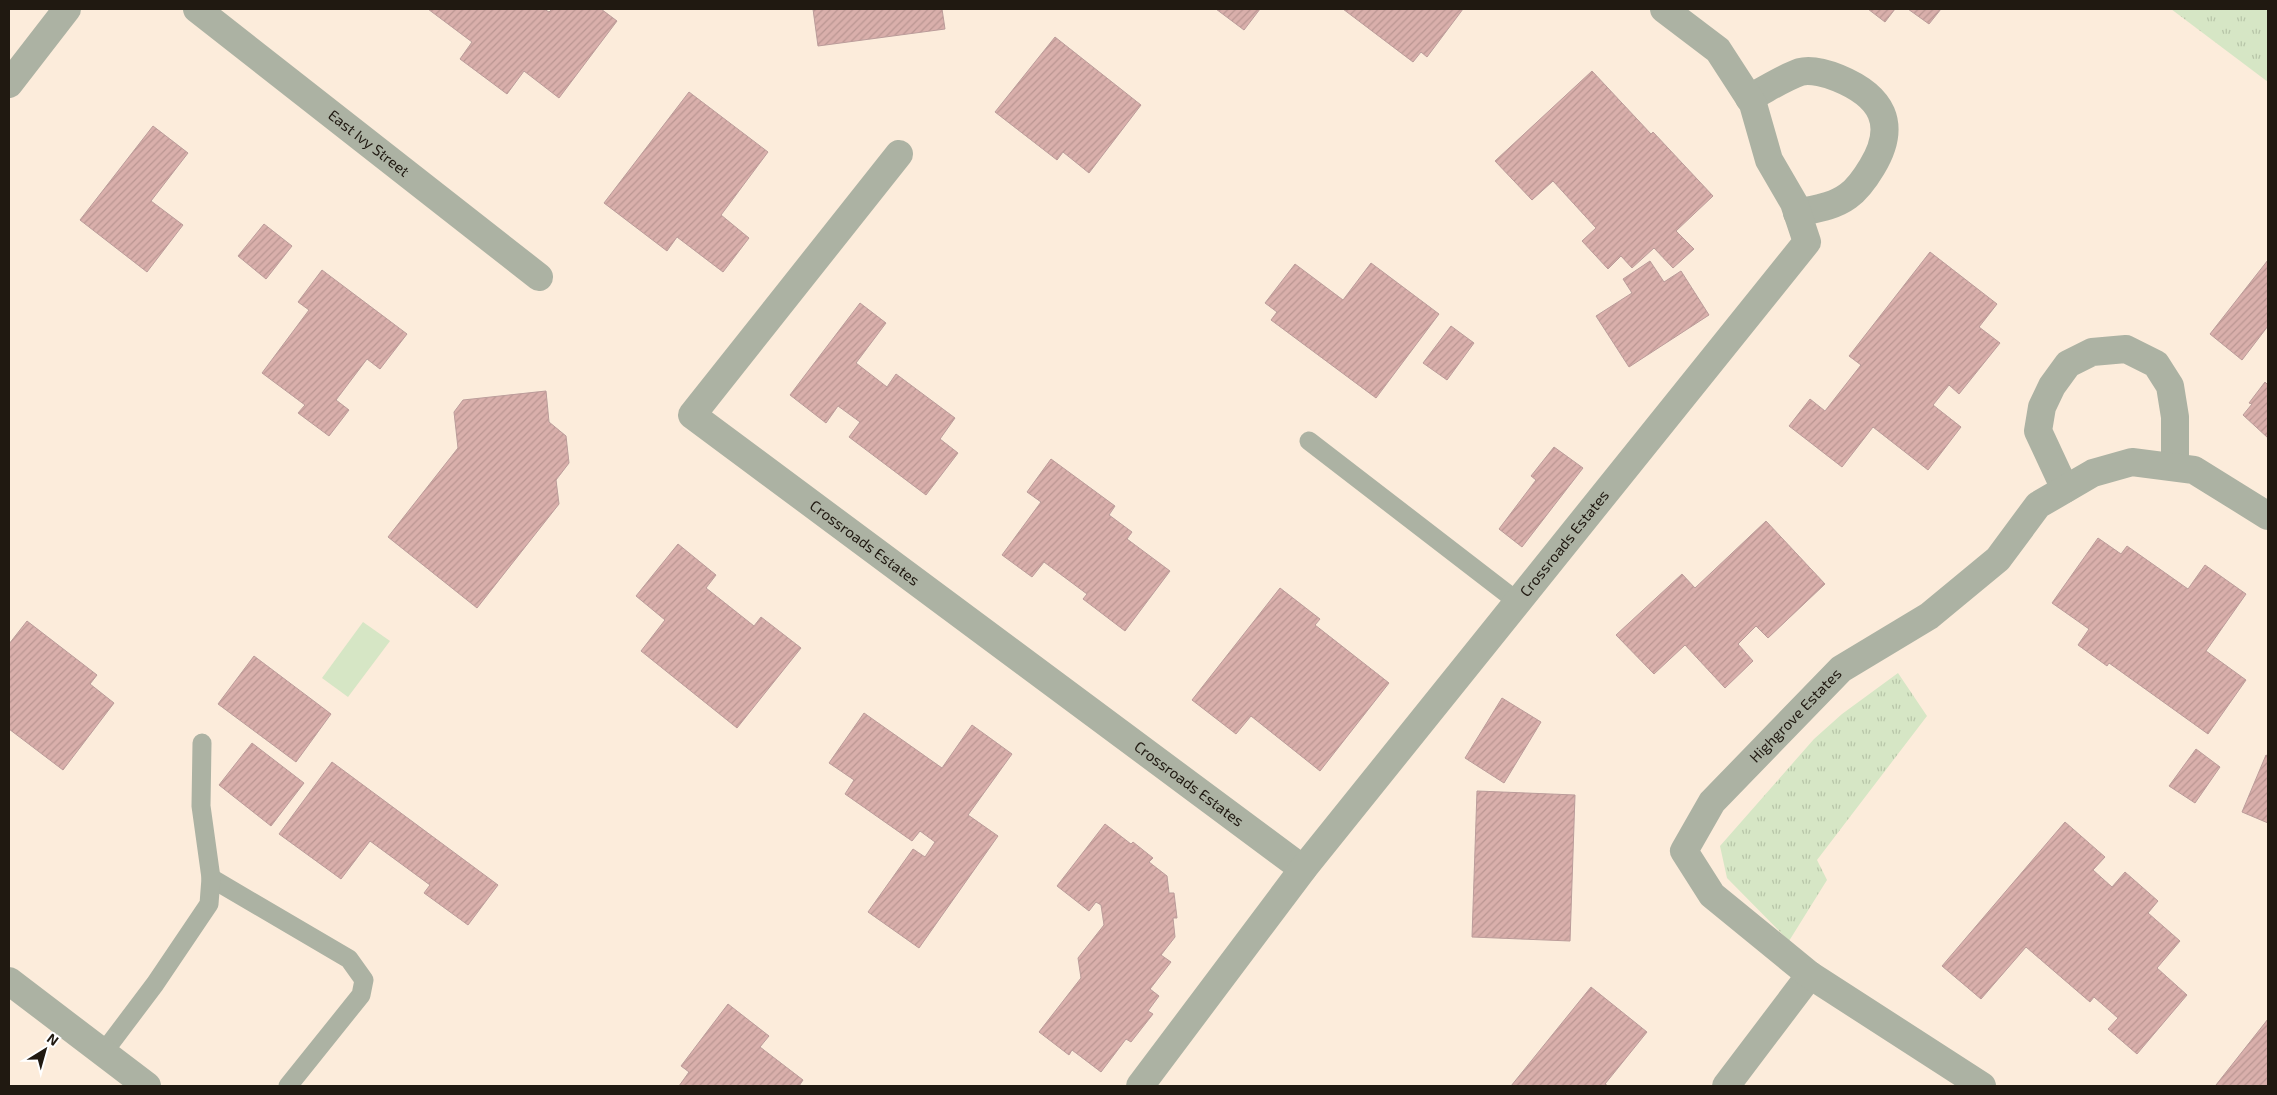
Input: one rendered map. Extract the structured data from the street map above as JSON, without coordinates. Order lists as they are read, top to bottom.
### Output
{
  "streets": {
    "street": ["East Ivy Street", "Crossroads Estates", "Highgrove Estates"]
  },
  "north": "top right"
}
